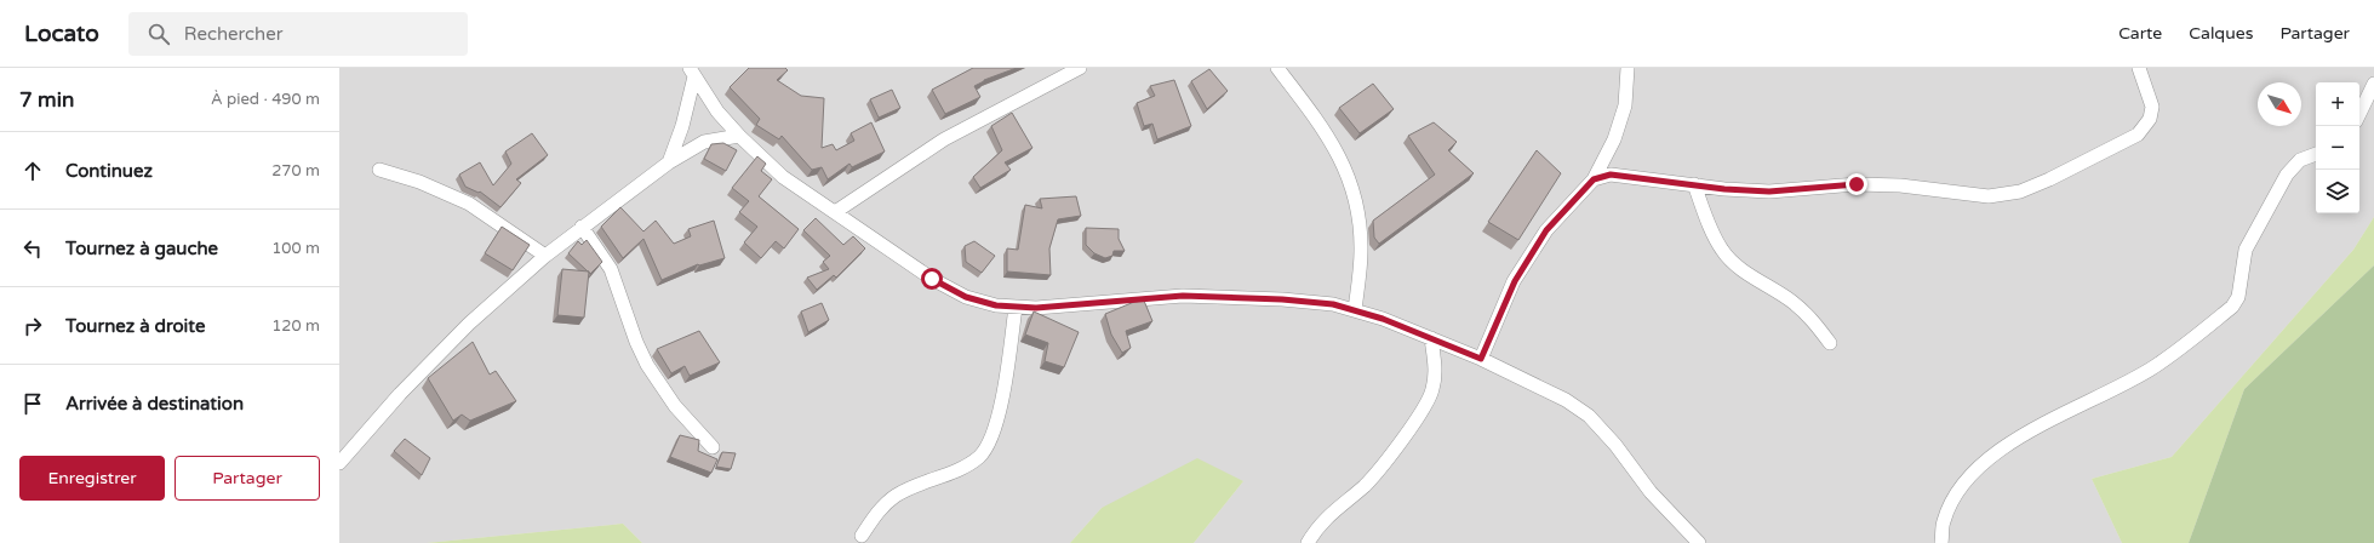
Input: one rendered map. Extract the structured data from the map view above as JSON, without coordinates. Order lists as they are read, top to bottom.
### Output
{
  "north": "bottom right",
  "page": {
    "header": "Locato",
    "search": "Rechercher",
    "nav": ["Carte", "Calques", "Partager"],
    "heading": ["7 min", "À pied · 490 m"],
    "map_buttons": ["+", "−"],
    "list": [
      ["Continuez", "270 m"],
      ["Tournez à gauche", "100 m"],
      ["Tournez à droite", "120 m"],
      "Arrivée à destination"
    ],
    "buttons": ["Enregistrer", "Partager"]
  }
}
